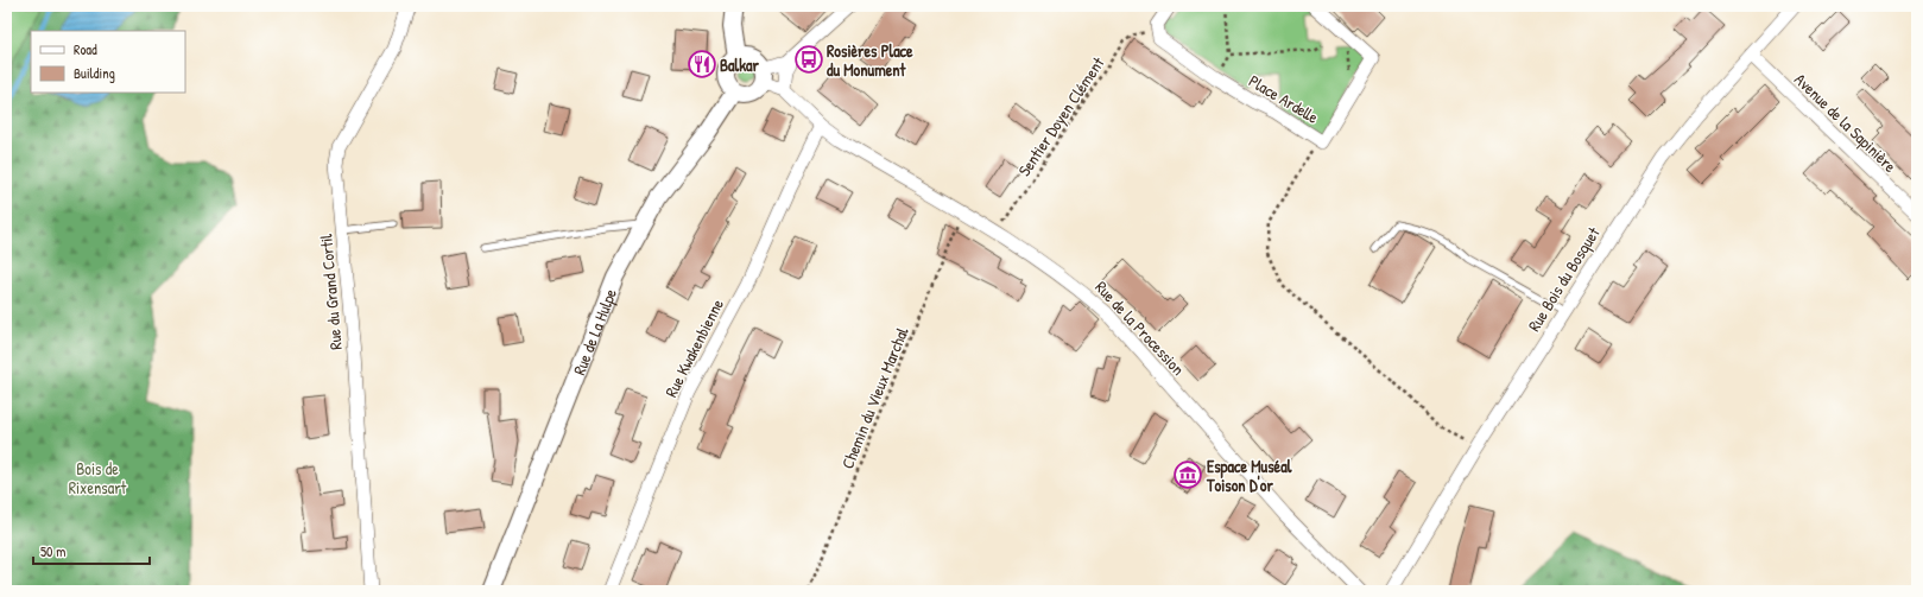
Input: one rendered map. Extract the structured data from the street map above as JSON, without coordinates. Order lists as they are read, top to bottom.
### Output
{
  "streets": {
    "street": [
      "Place Ardelle",
      "Avenue de la Sapinière",
      "Rue Bois du Bosquet",
      "Rue du Grand Cortil",
      "Rue de la Procession",
      "Rue de La Hulpe",
      "Rue Kwakenbienne"
    ],
    "path": ["Sentier Doyen Clément", "Chemin du Vieux Marchal"]
  },
  "crossings": [
    ["Place Ardelle", "Sentier Doyen Clément"],
    ["Sentier Doyen Clément", "Rue de la Procession"],
    ["Avenue de la Sapinière", "Rue Bois du Bosquet"],
    ["Rue de la Procession", "Rue de La Hulpe"],
    ["Rue de la Procession", "Rue Kwakenbienne"],
    ["Rue de la Procession", "Chemin du Vieux Marchal"]
  ],
  "parks": ["Bois de Rixensart"],
  "places": {
    "bus stop": ["Rosières Place du Monument"],
    "restaurant": ["Balkar"],
    "museum": ["Espace Muséal Toison D'or"]
  },
  "legend": ["Road", "Building"],
  "scale_bar": "50 m"
}
